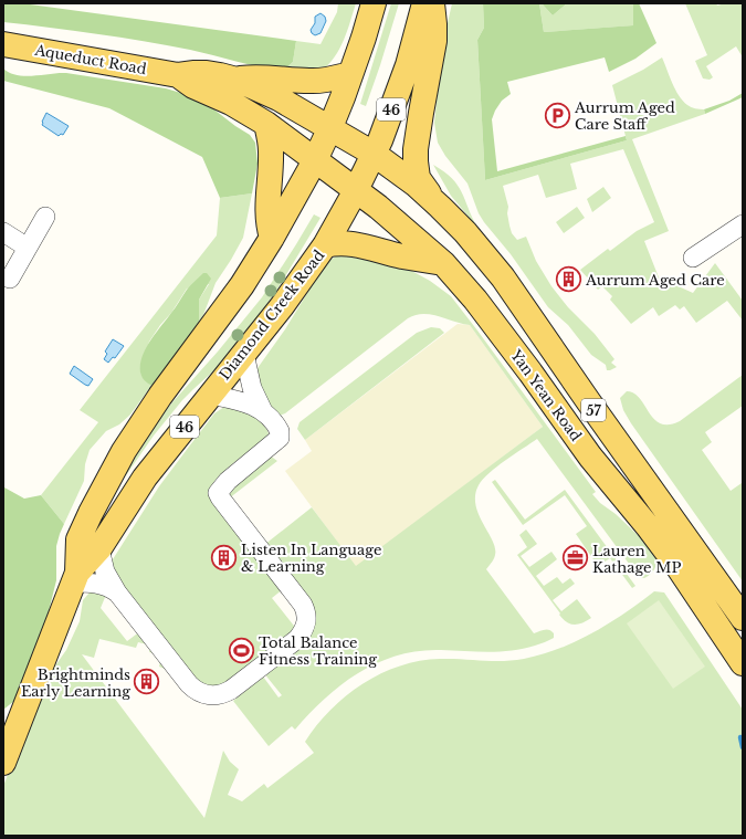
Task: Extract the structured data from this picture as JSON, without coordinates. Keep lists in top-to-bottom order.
{
  "streets": {
    "main road": [
      "Aqueduct Road",
      "46",
      "Diamond Creek Road",
      "Yan Yean Road",
      "57"
    ]
  },
  "crossings": [
    ["Aqueduct Road", "Diamond Creek Road"],
    ["Aqueduct Road", "Yan Yean Road"],
    ["Aqueduct Road", "57"],
    ["Diamond Creek Road", "Yan Yean Road"],
    ["Diamond Creek Road", "57"]
  ],
  "places": {
    "parking": ["Aurrum Aged Care Staff"],
    "building": ["Aurrum Aged Care", "Listen In Language & Learning", "Brightminds Early Learning"],
    "office": ["Lauren Kathage MP"],
    "sports": ["Total Balance Fitness Training"]
  }
}
